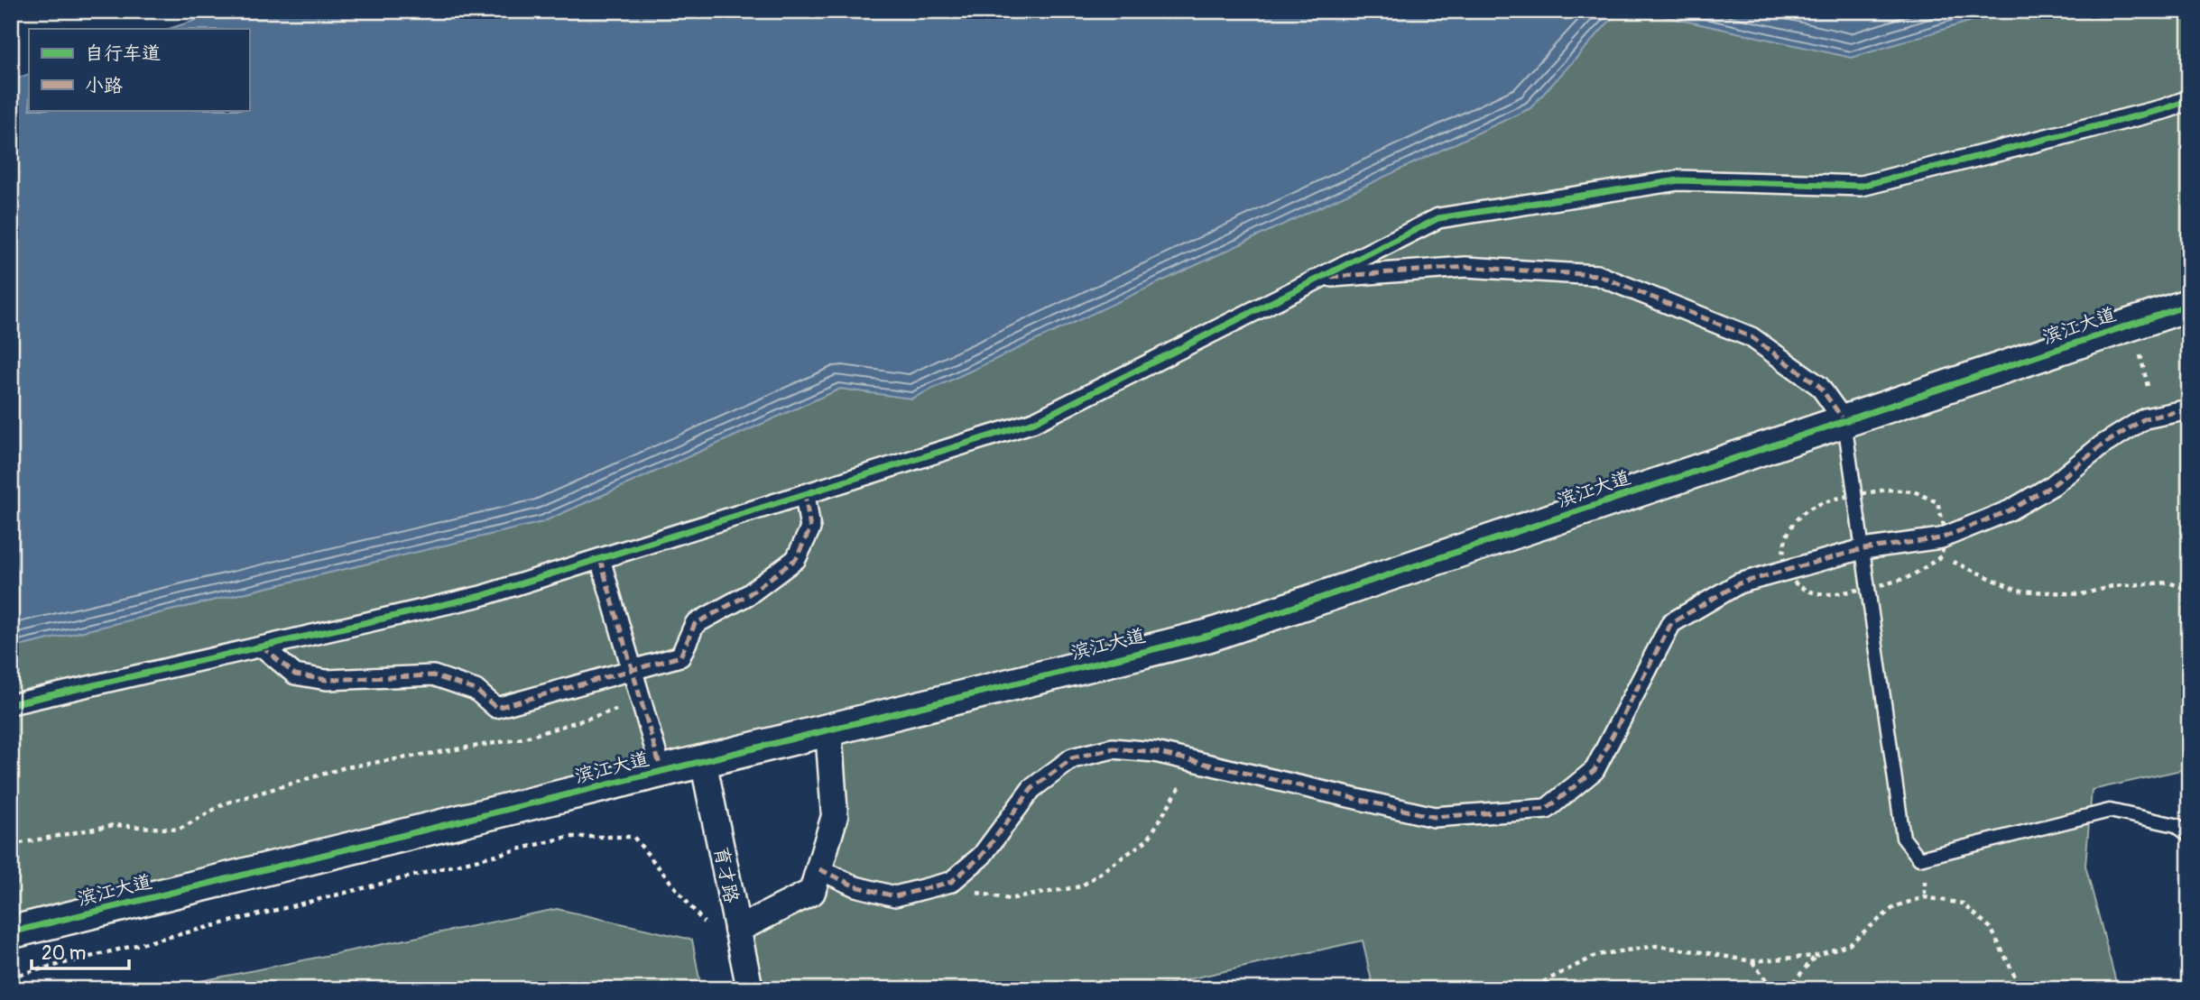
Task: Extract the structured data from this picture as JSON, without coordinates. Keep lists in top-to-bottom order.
{
  "streets": {
    "street": ["滨江大道", "育才路"]
  },
  "crossings": [
    ["滨江大道", "育才路"]
  ],
  "legend": ["自行车道", "小路"],
  "scale_bar": "20 m"
}
